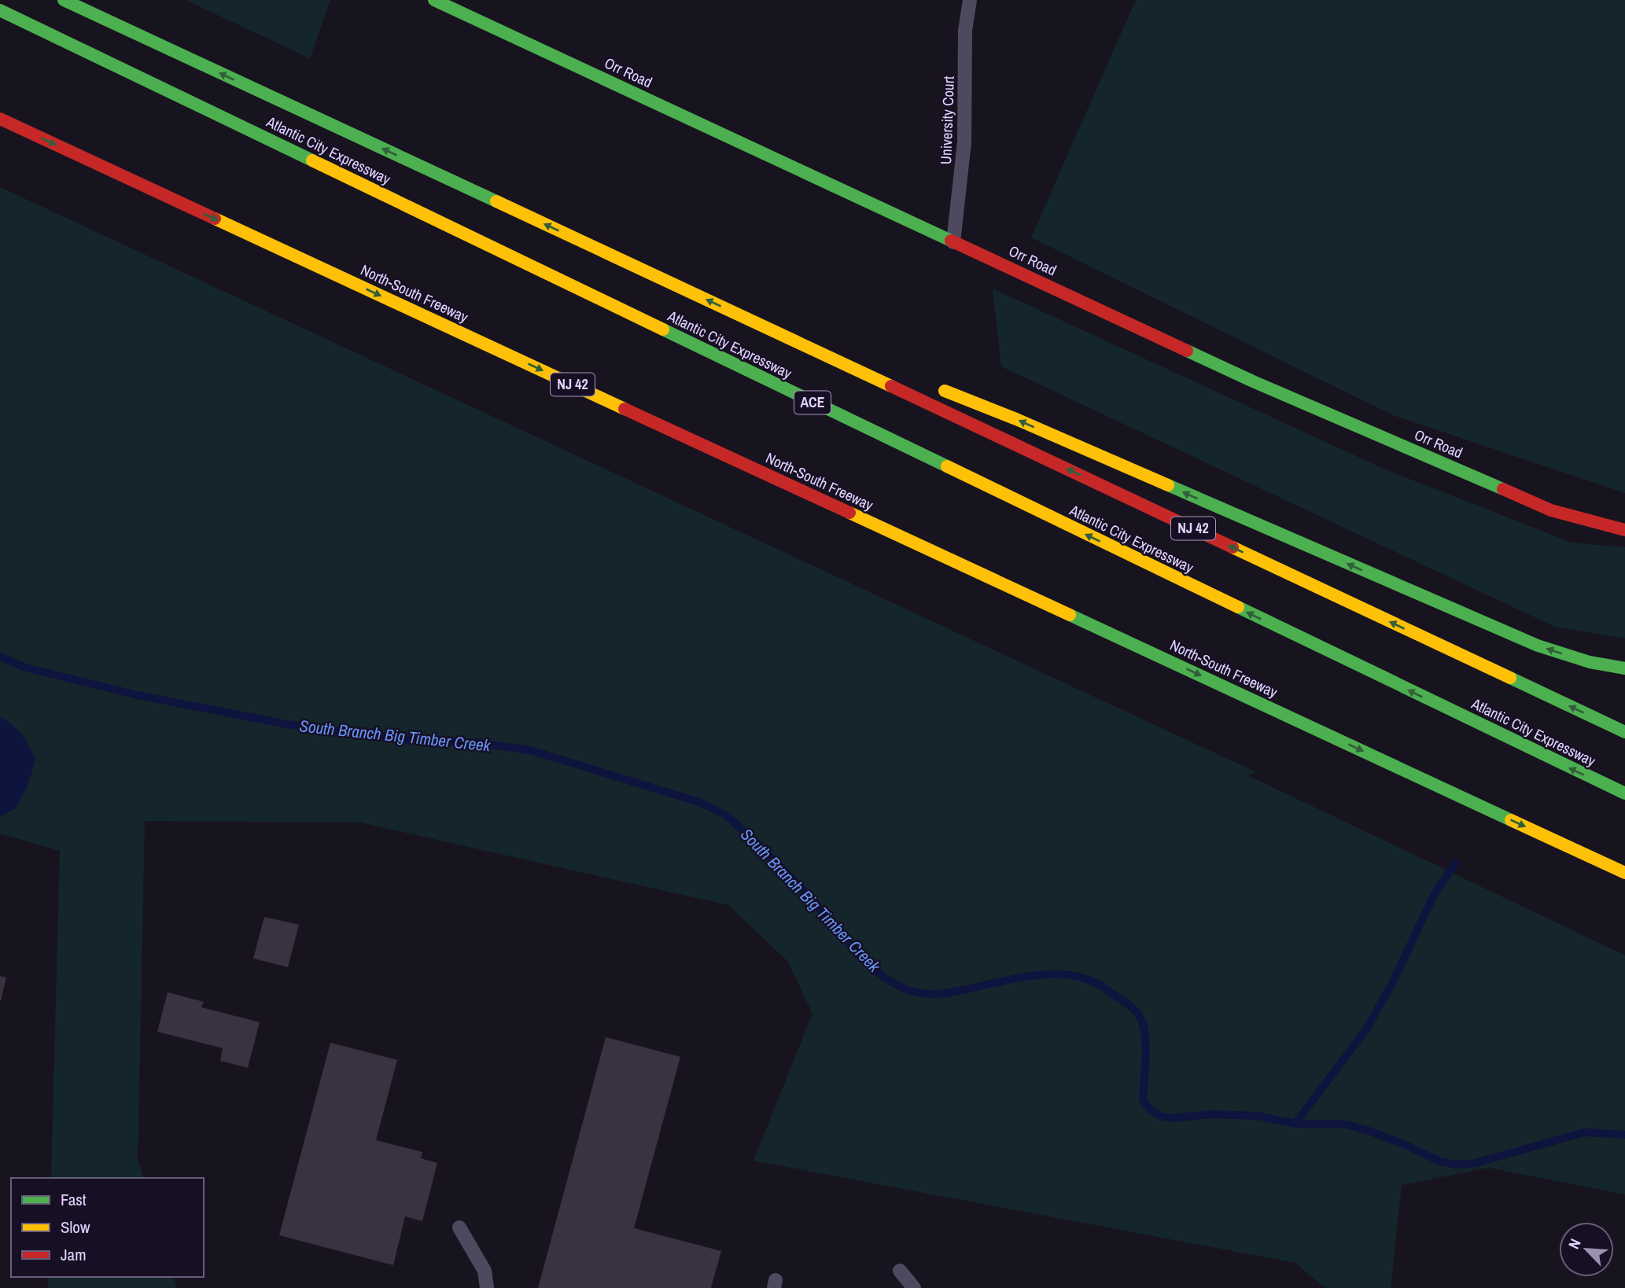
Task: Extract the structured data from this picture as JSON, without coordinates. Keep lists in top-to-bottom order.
{
  "streets": {
    "main road": [
      "Orr Road",
      "Atlantic City Expressway",
      "North-South Freeway",
      "NJ 42",
      "ACE"
    ],
    "lane": ["University Court"]
  },
  "crossings": [
    ["Orr Road", "University Court"]
  ],
  "one_way": ["North-South Freeway"],
  "water": ["South Branch Big Timber Creek"],
  "legend": ["Fast", "Slow", "Jam"],
  "north": "top left"
}
